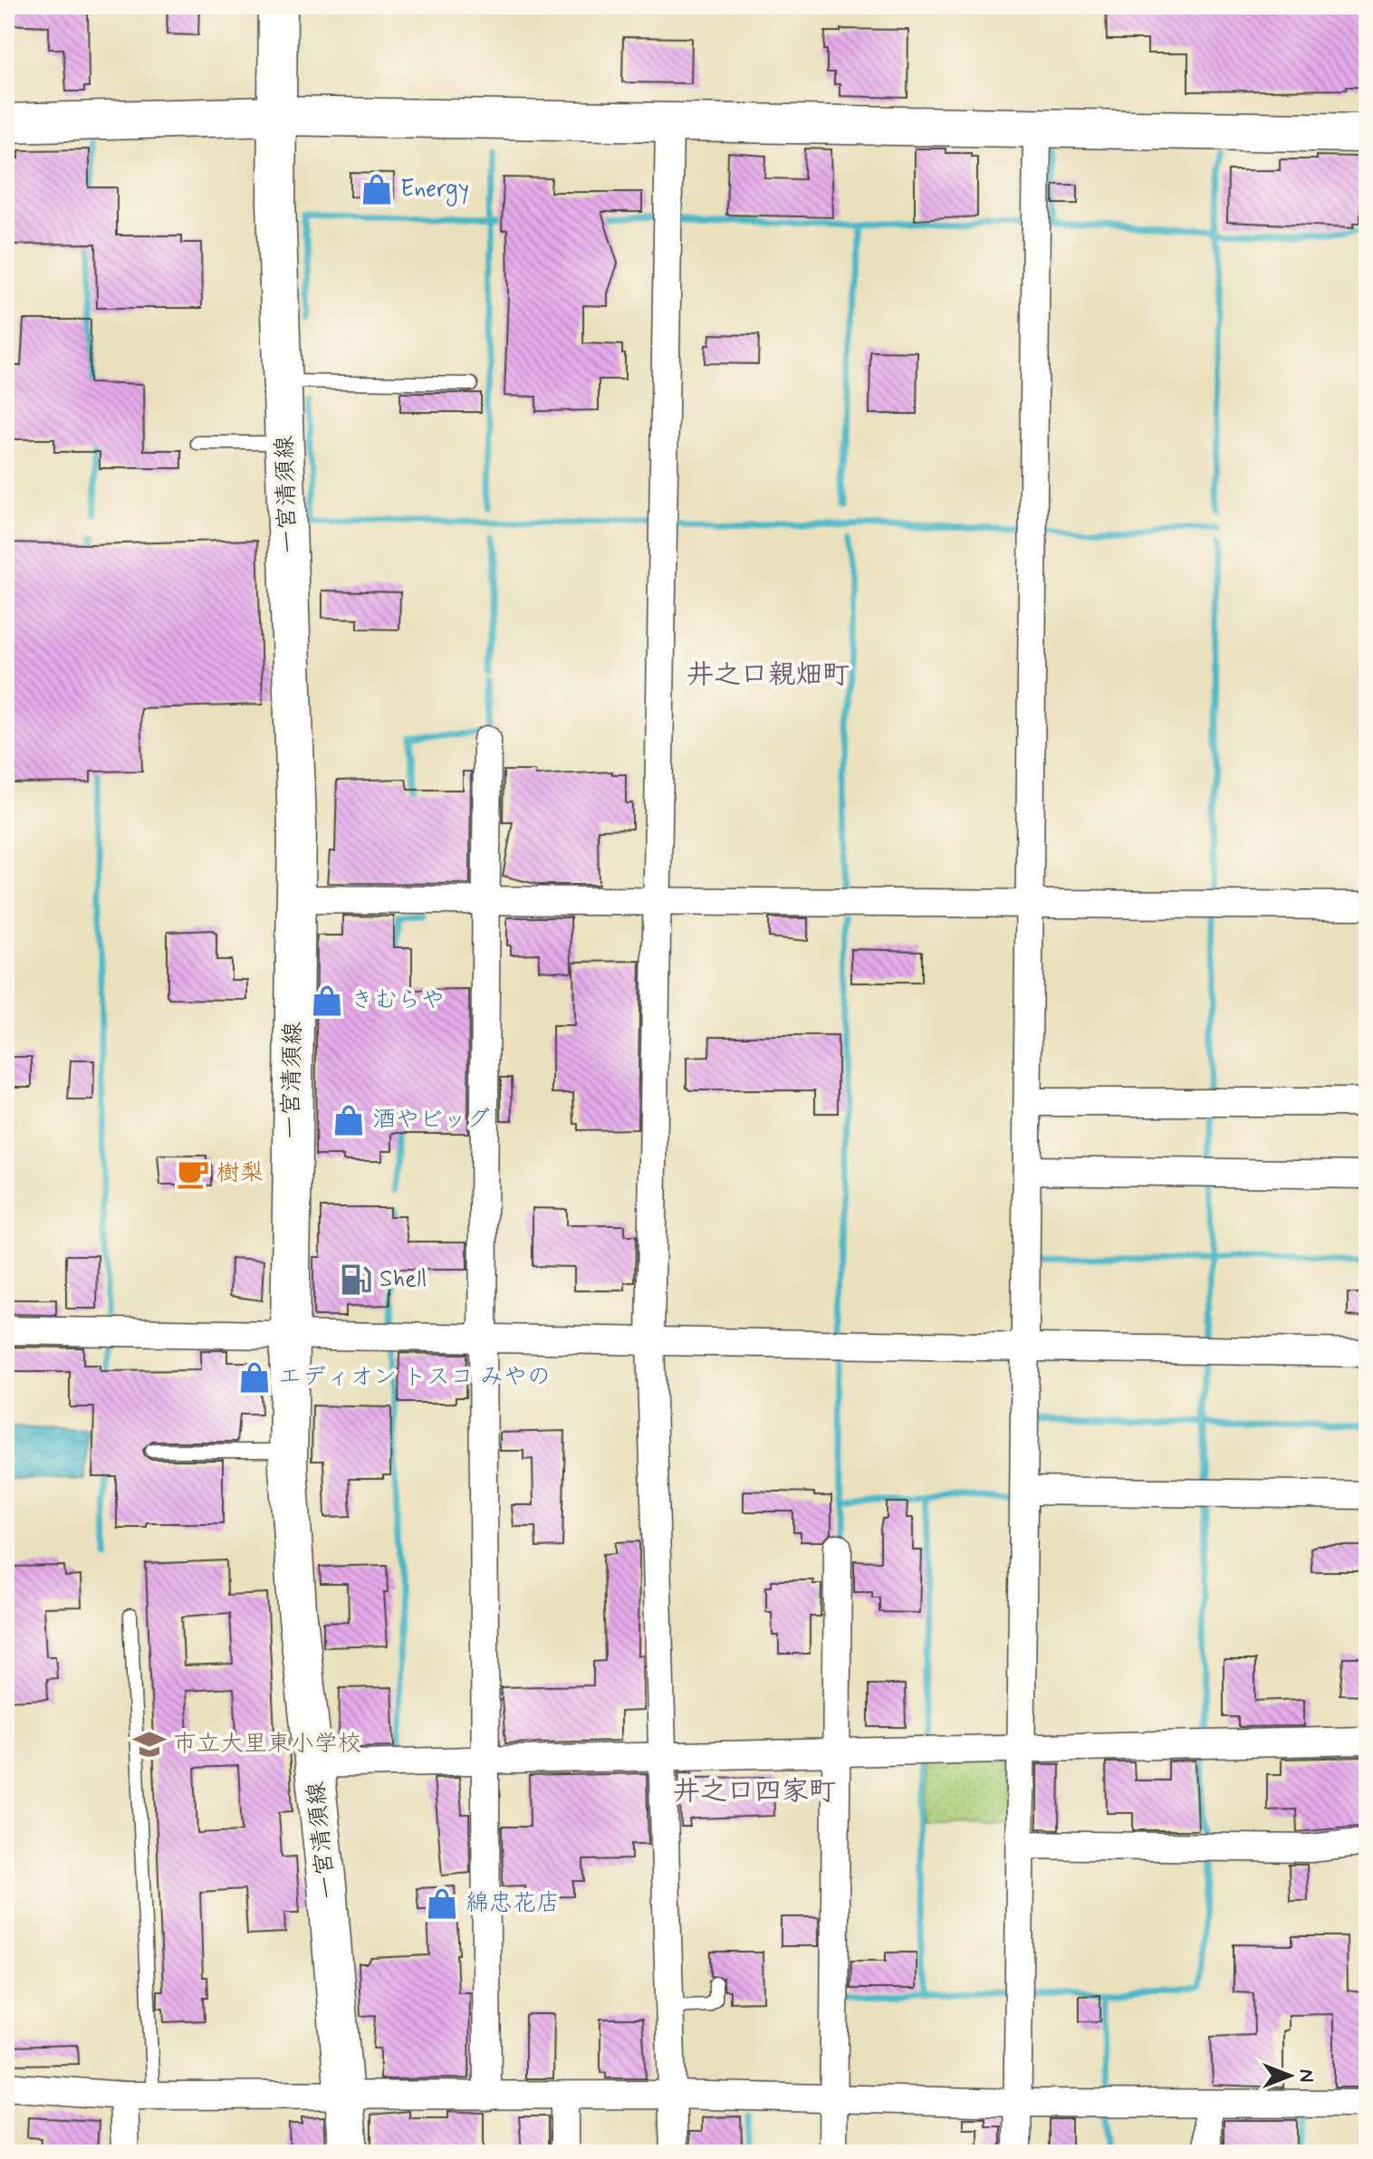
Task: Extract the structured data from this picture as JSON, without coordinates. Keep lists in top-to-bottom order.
{
  "streets": {
    "main road": ["一宮清須線"]
  },
  "districts": ["井之口親畑町", "井之口四家町"],
  "places": {
    "shop": [
      "Energy",
      "きむらや",
      "酒やビッグ",
      "エディオン トスコ みやの",
      "綿忠花店"
    ],
    "cafe": ["樹梨"],
    "fuel station": ["Shell"],
    "school or university": ["市立大里東小学校"]
  },
  "north": "right"
}
